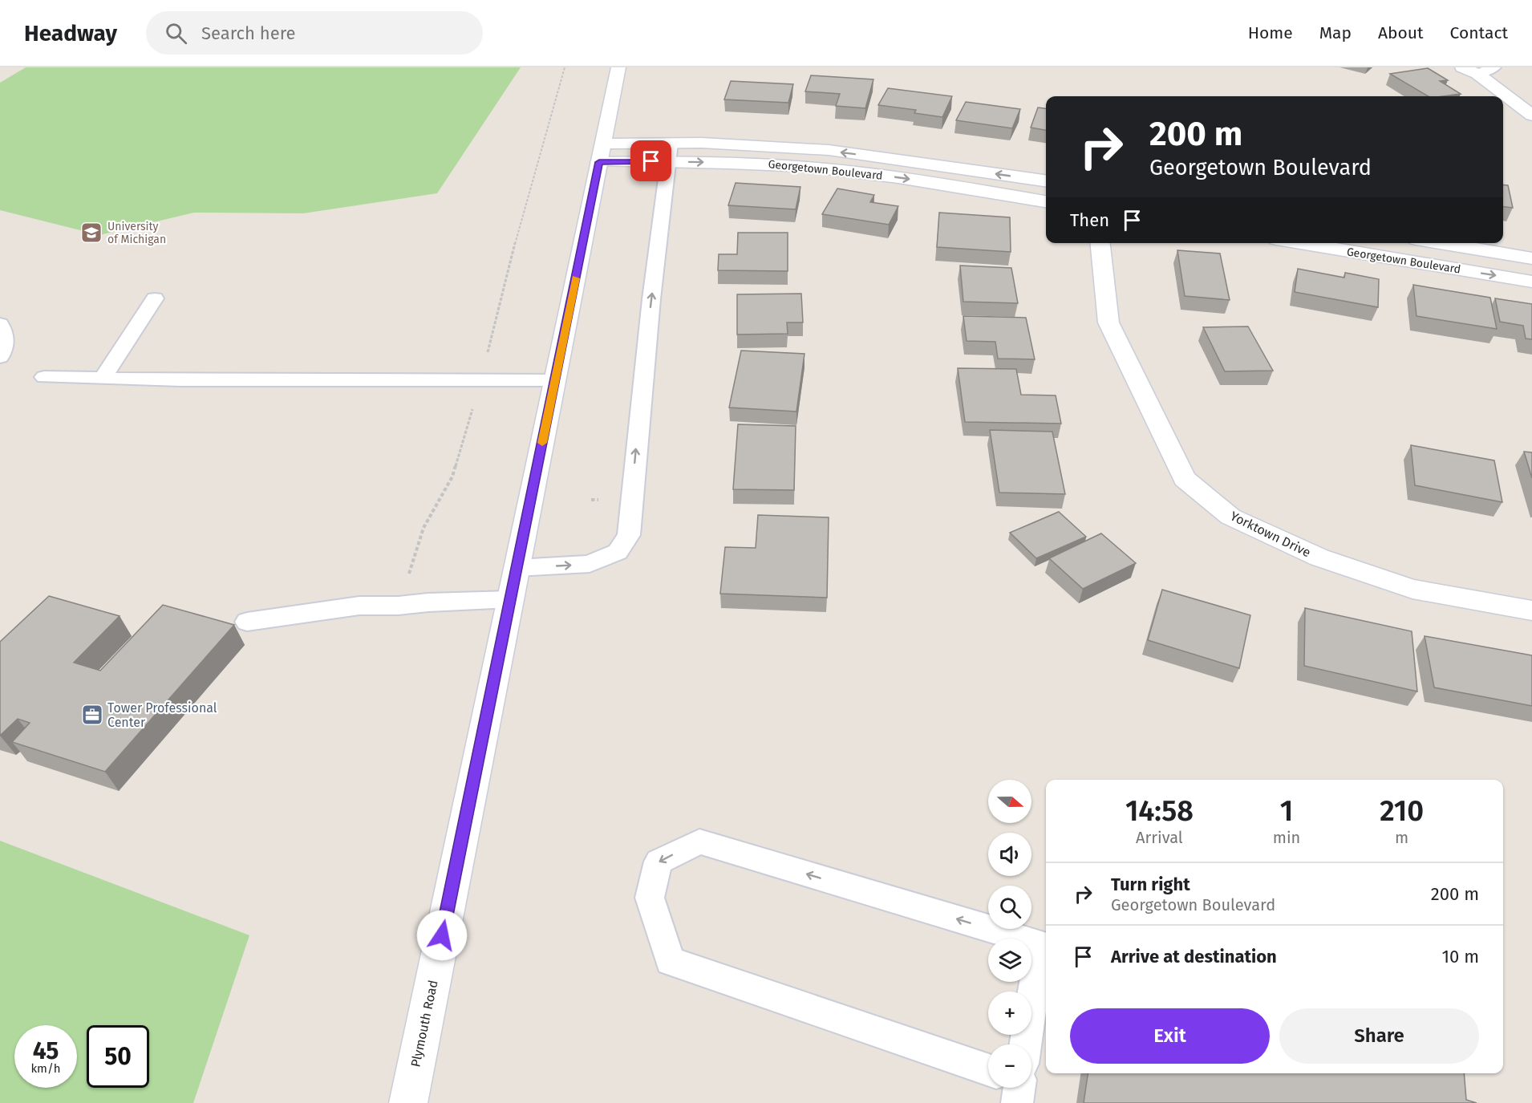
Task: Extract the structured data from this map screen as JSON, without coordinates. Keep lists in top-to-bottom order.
{
  "streets": {
    "street": ["Georgetown Boulevard", "Yorktown Drive", "Plymouth Road"]
  },
  "crossings": [
    ["Georgetown Boulevard", "Plymouth Road"]
  ],
  "places": {
    "school or university": ["University of Michigan"],
    "office": ["Tower Professional Center"]
  },
  "north": "right",
  "page": {
    "header": "Headway",
    "search": "Search here",
    "nav": [
      "Home",
      "Map",
      "About",
      "Contact"
    ],
    "turn": ["200 m", "Georgetown Boulevard"],
    "then": "Then",
    "map_buttons": ["+", "−"],
    "eta": [
      "14:58",
      "Arrival",
      "1",
      "min",
      "210",
      "m"
    ],
    "list": [
      {
        "name": "Turn right",
        "note": "Georgetown Boulevard",
        "value": "200 m"
      },
      {
        "name": "Arrive at destination",
        "value": "10 m"
      }
    ],
    "buttons": ["Exit", "Share"],
    "speed": "45 km/h",
    "limit": "50"
  }
}
